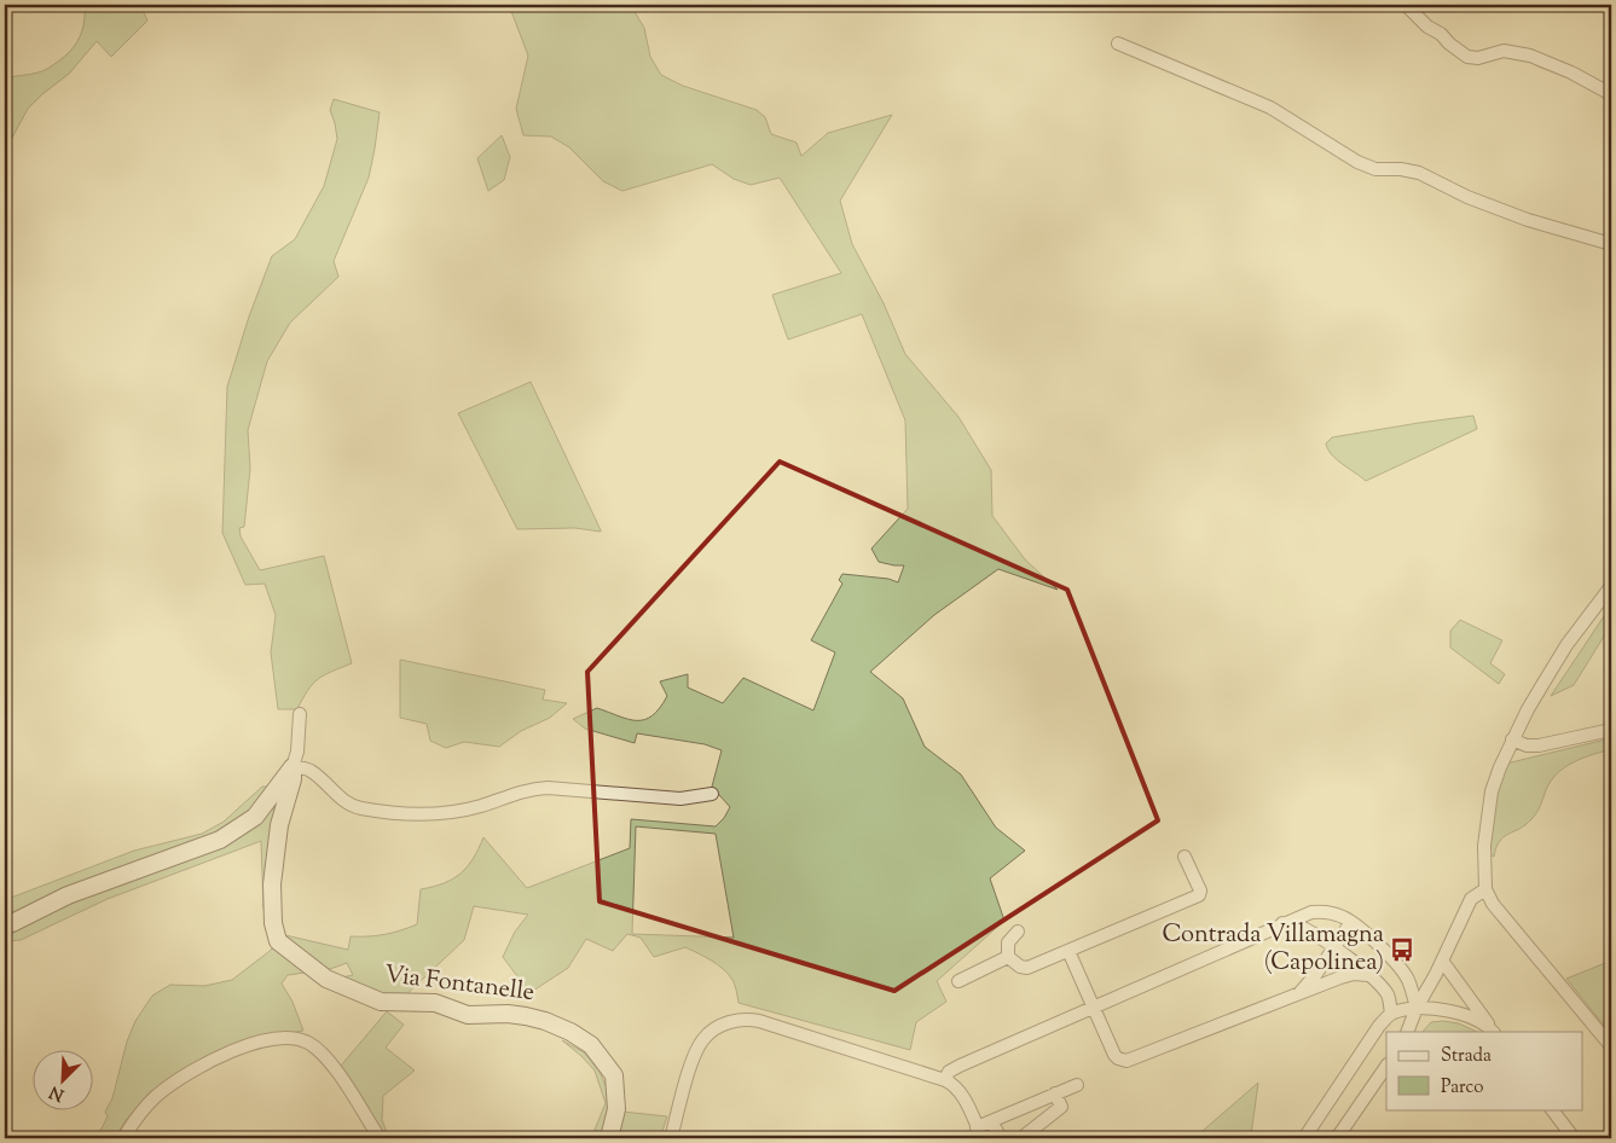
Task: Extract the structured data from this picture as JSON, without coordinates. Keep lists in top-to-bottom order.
{
  "streets": {
    "street": ["Via Fontanelle"]
  },
  "places": {
    "bus stop": ["Contrada Villamagna (Capolinea)"]
  },
  "legend": ["Strada", "Parco"],
  "north": "bottom left"
}
